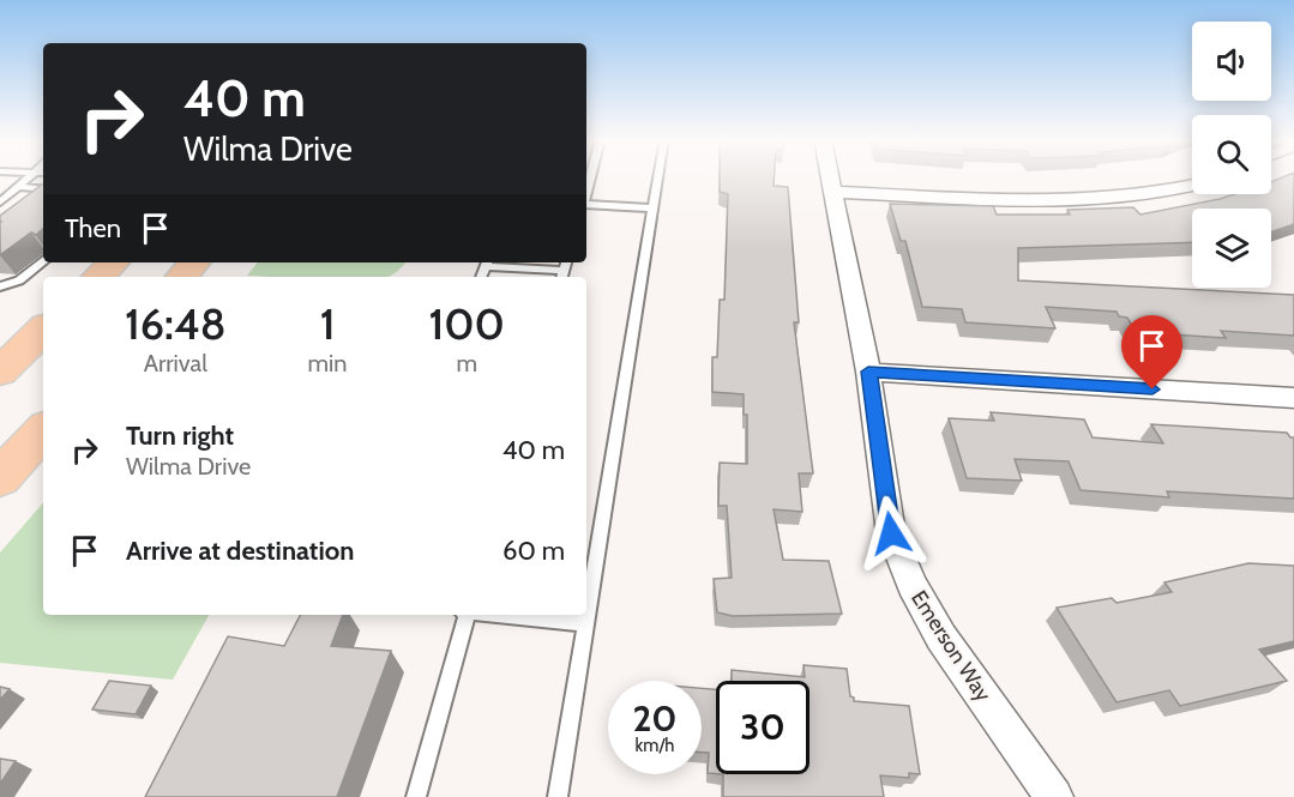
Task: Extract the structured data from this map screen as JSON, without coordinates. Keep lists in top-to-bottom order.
{
  "streets": {
    "street": ["Emerson Way"]
  },
  "page": {
    "turn": ["40 m", "Wilma Drive"],
    "then": "Then",
    "eta": [
      "16:48",
      "Arrival",
      "1",
      "min",
      "100",
      "m"
    ],
    "list": [
      {
        "name": "Turn right",
        "note": "Wilma Drive",
        "value": "40 m"
      },
      {
        "name": "Arrive at destination",
        "value": "60 m"
      }
    ],
    "speed": "20 km/h",
    "limit": "30"
  }
}
